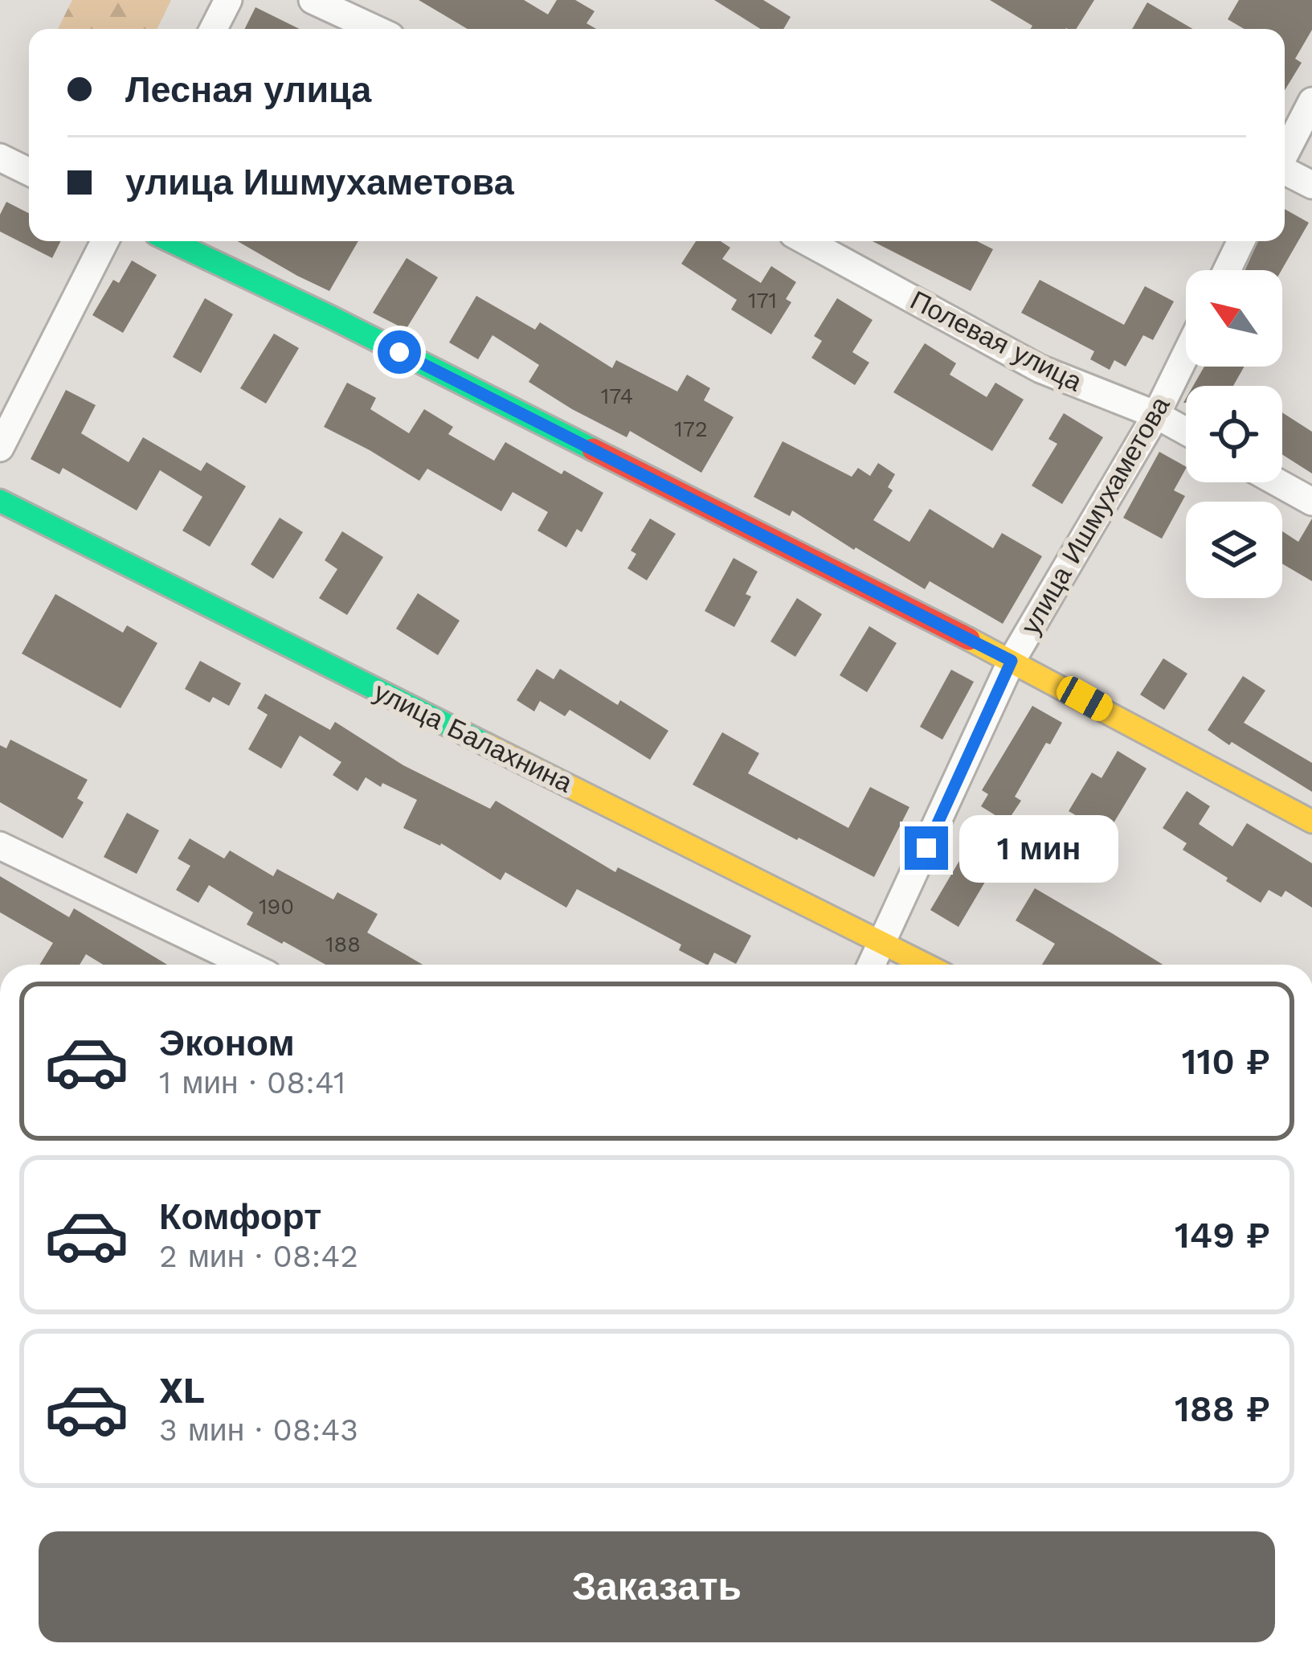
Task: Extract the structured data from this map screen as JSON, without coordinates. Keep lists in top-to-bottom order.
{
  "streets": {
    "street": ["Полевая улица", "улица Ишмухаметова", "улица Балахнина"]
  },
  "crossings": [
    ["Полевая улица", "улица Ишмухаметова"],
    ["улица Ишмухаметова", "улица Балахнина"]
  ],
  "house_numbers": [
    "171",
    "174",
    "172",
    "190",
    "188"
  ],
  "north": "top left",
  "page": {
    "banner": ["Лесная улица", "улица Ишмухаметова"],
    "bubble": "1 мин",
    "list": [
      {
        "name": "Эконом",
        "note": "1 мин · 08:41",
        "value": "110 ₽"
      },
      {
        "name": "Комфорт",
        "note": "2 мин · 08:42",
        "value": "149 ₽"
      },
      {
        "name": "XL",
        "note": "3 мин · 08:43",
        "value": "188 ₽"
      }
    ],
    "buttons": "Заказать"
  }
}
